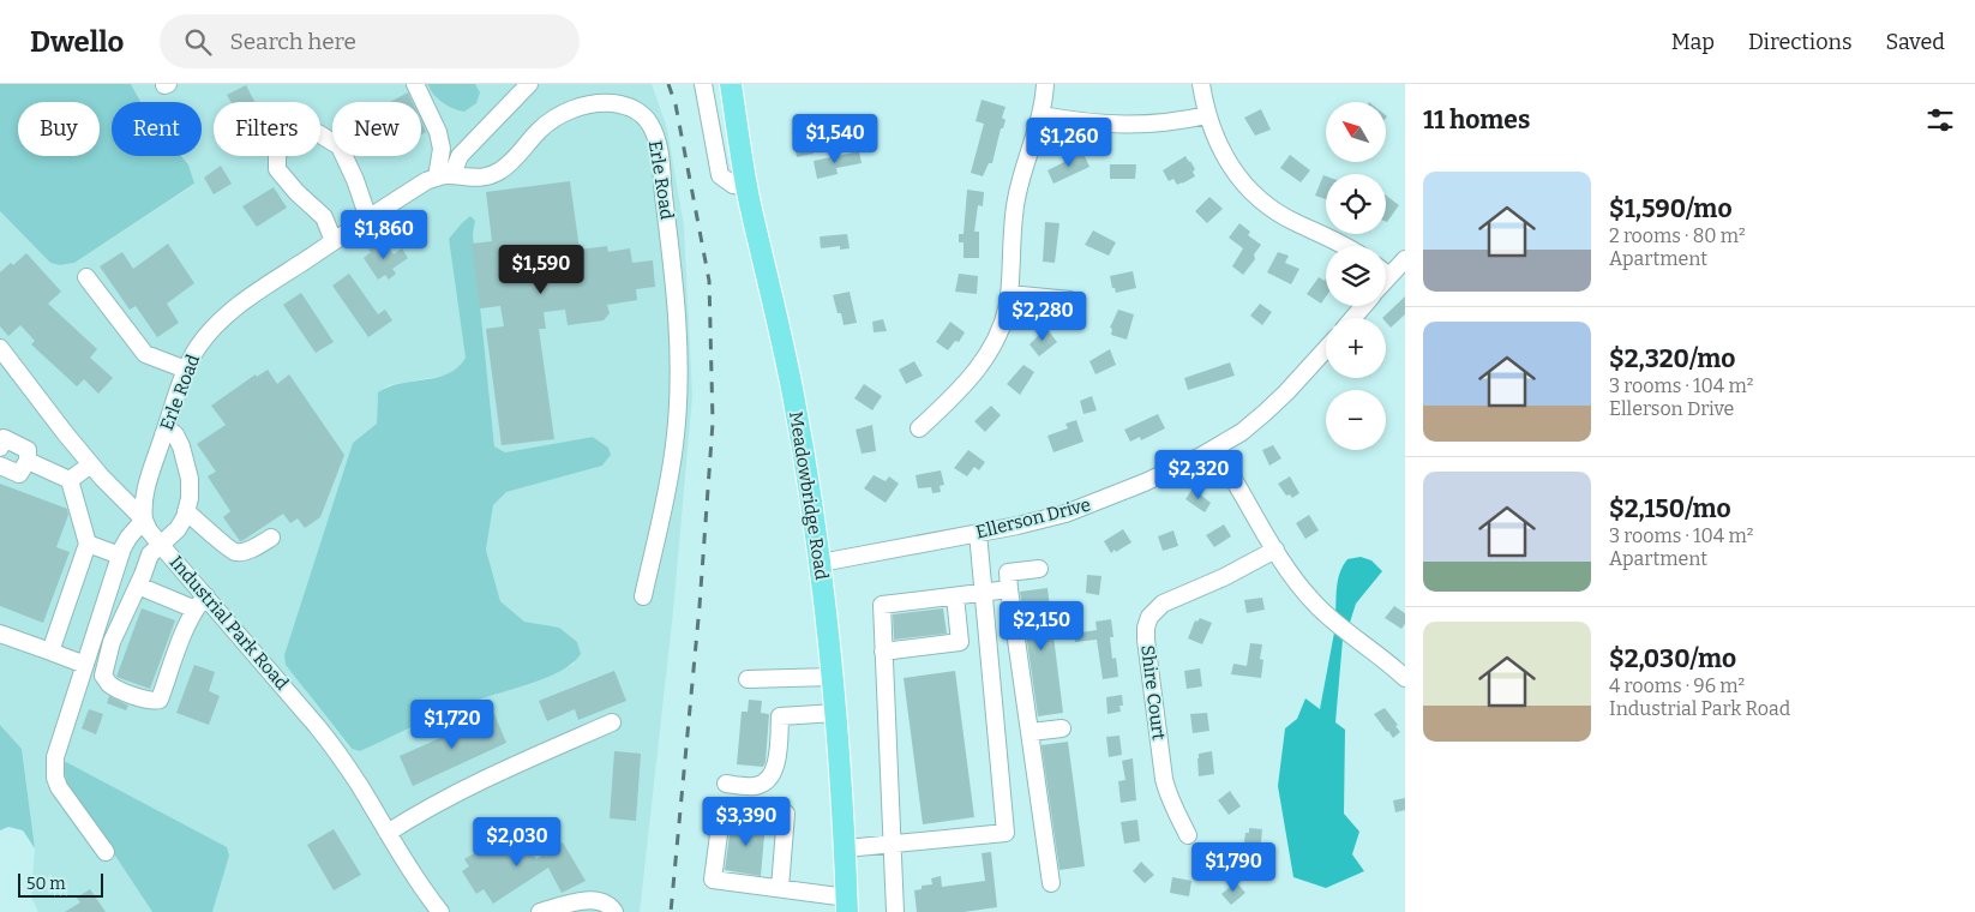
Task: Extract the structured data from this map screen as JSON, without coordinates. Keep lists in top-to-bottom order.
{
  "streets": {
    "main road": ["Meadowbridge Road"],
    "street": [
      "Erle Road",
      "Ellerson Drive",
      "Industrial Park Road",
      "Shire Court"
    ]
  },
  "crossings": [
    ["Erle Road", "Industrial Park Road"],
    ["Meadowbridge Road", "Ellerson Drive"]
  ],
  "scale_bar": "50 m",
  "north": "top left",
  "page": {
    "header": "Dwello",
    "search": "Search here",
    "nav": ["Map", "Directions", "Saved"],
    "heading": "11 homes",
    "map_buttons": ["+", "−"],
    "chip": [
      "Buy",
      "Rent",
      "Filters",
      "New"
    ],
    "price": [
      "$1,540",
      "$1,260",
      "$1,860",
      "$1,590",
      "$2,280",
      "$2,320",
      "$2,150",
      "$1,720",
      "$3,390",
      "$2,030",
      "$1,790"
    ],
    "list": [
      {
        "name": "$1,590/mo",
        "note": "2 rooms · 80 m² · Apartment"
      },
      {
        "name": "$2,320/mo",
        "note": "3 rooms · 104 m² · Ellerson Drive"
      },
      {
        "name": "$2,150/mo",
        "note": "3 rooms · 104 m² · Apartment"
      },
      {
        "name": "$2,030/mo",
        "note": "4 rooms · 96 m² · Industrial Park Road"
      }
    ],
    "scale": "50 m"
  }
}
